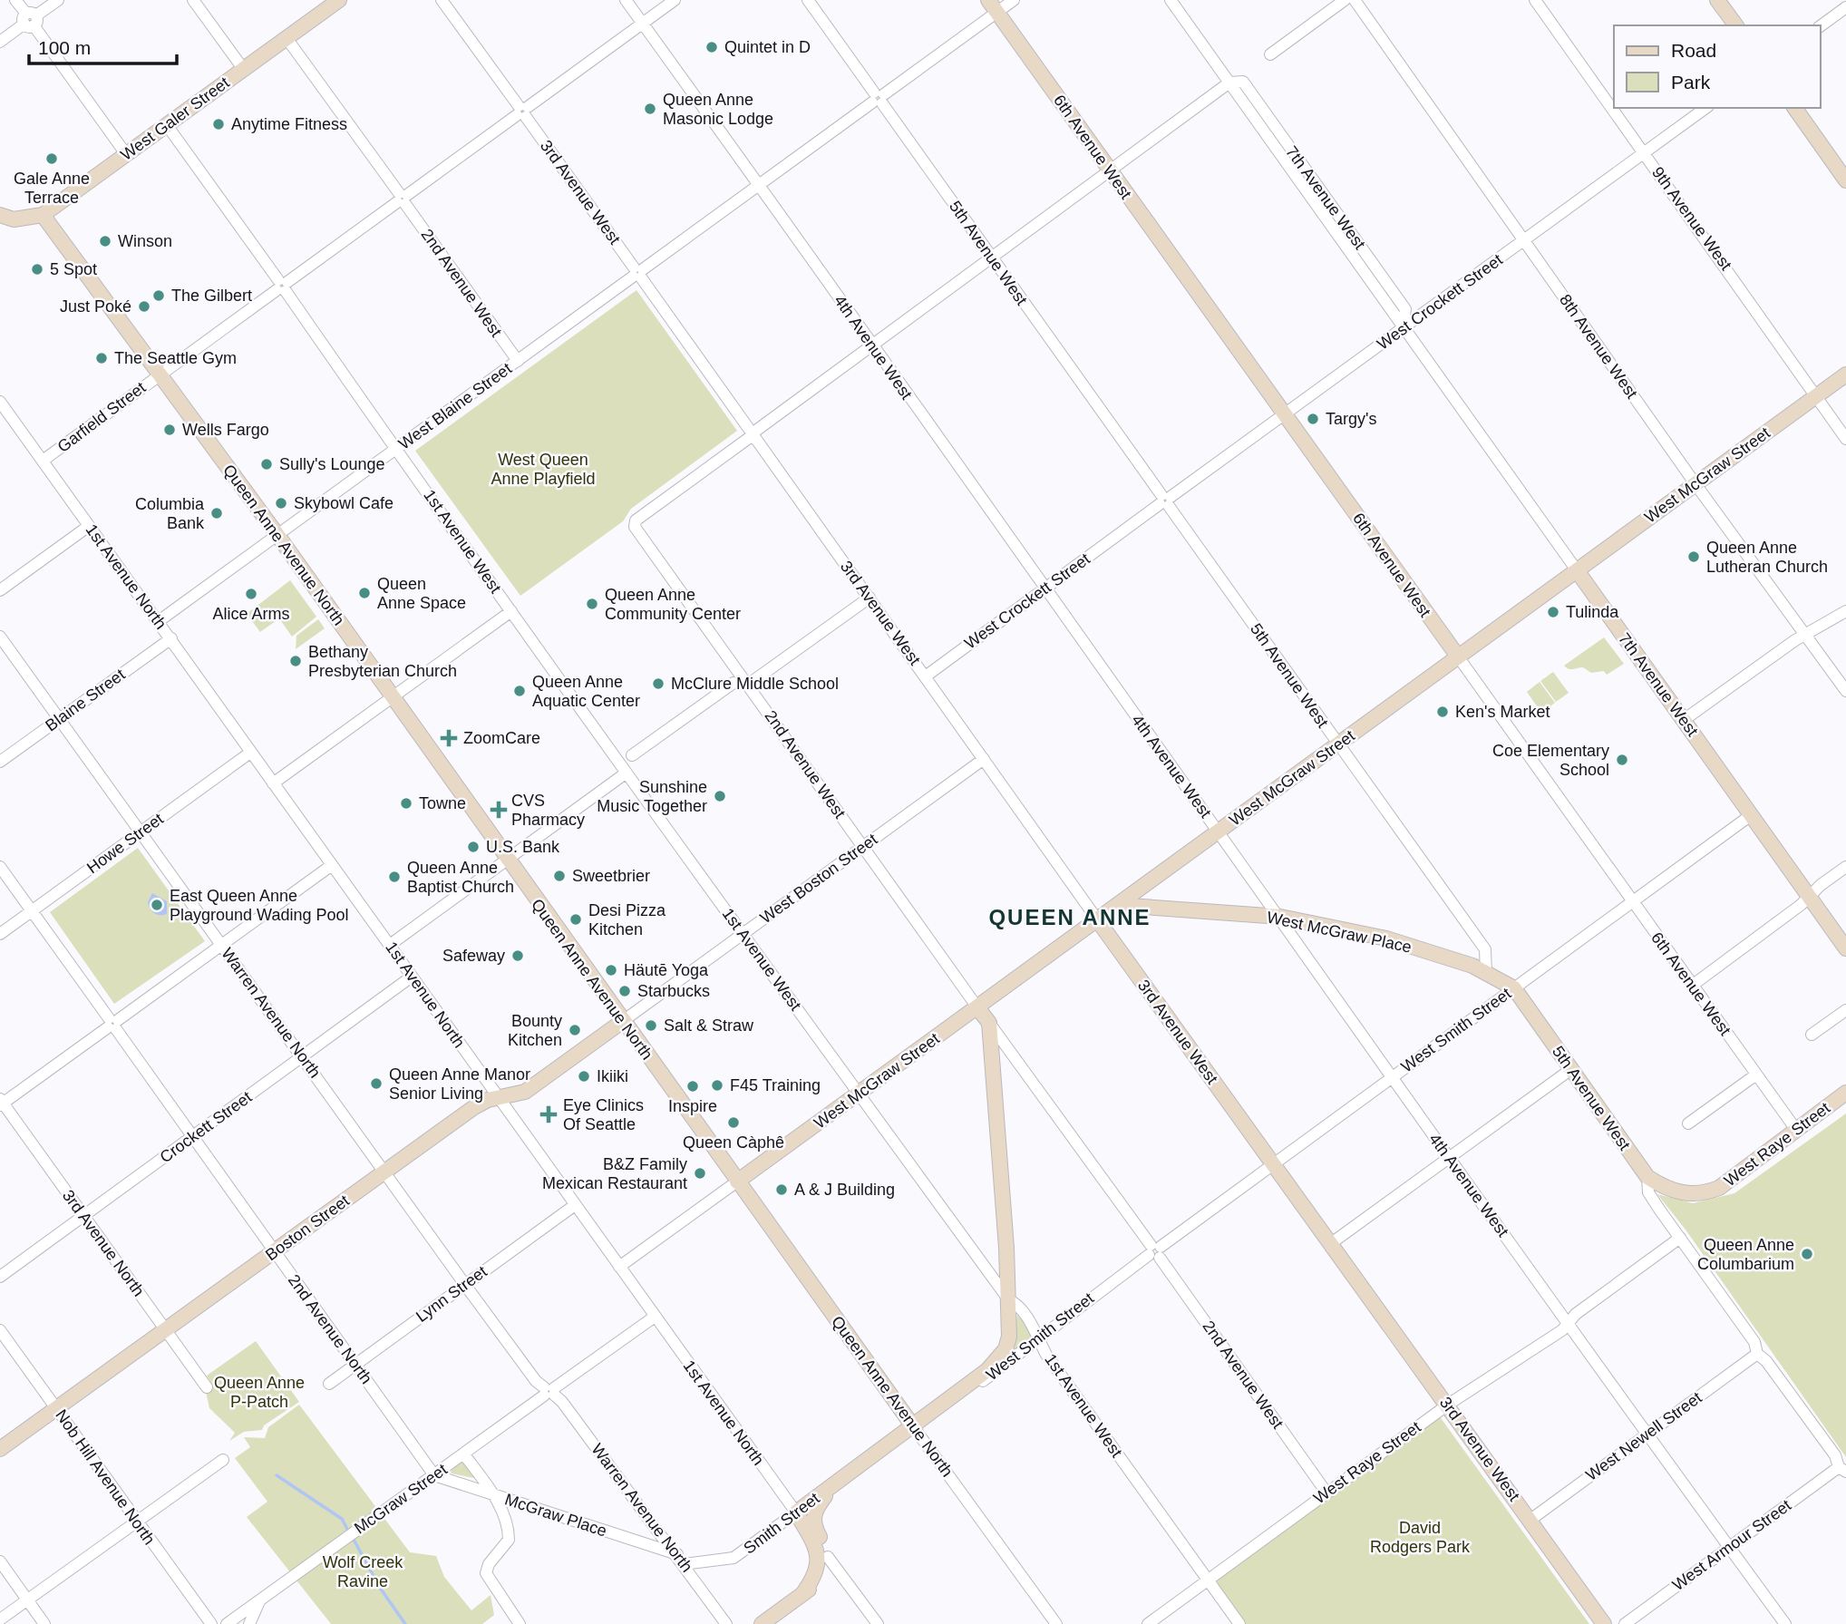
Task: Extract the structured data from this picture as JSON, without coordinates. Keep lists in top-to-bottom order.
{
  "streets": {
    "street": [
      "West Galer Street",
      "6th Avenue West",
      "3rd Avenue West",
      "7th Avenue West",
      "9th Avenue West",
      "5th Avenue West",
      "2nd Avenue West",
      "West Crockett Street",
      "8th Avenue West",
      "4th Avenue West",
      "West Blaine Street",
      "Garfield Street",
      "West McGraw Street",
      "1st Avenue West",
      "Queen Anne Avenue North",
      "1st Avenue North",
      "Blaine Street",
      "Howe Street",
      "West Boston Street",
      "West McGraw Place",
      "Warren Avenue North",
      "West Smith Street",
      "Crockett Street",
      "West Raye Street",
      "Boston Street",
      "3rd Avenue North",
      "Lynn Street",
      "2nd Avenue North",
      "West Newell Street",
      "Nob Hill Avenue North",
      "McGraw Street",
      "McGraw Place",
      "Smith Street",
      "West Armour Street"
    ]
  },
  "crossings": [
    ["West Galer Street", "2nd Avenue West"],
    ["West Galer Street", "1st Avenue West"],
    ["West Galer Street", "Queen Anne Avenue North"],
    ["6th Avenue West", "West Crockett Street"],
    ["6th Avenue West", "West Blaine Street"],
    ["6th Avenue West", "West McGraw Street"],
    ["6th Avenue West", "West Smith Street"],
    ["6th Avenue West", "West Raye Street"],
    ["3rd Avenue West", "2nd Avenue West"],
    ["3rd Avenue West", "West Crockett Street"],
    ["3rd Avenue West", "West Blaine Street"],
    ["3rd Avenue West", "Garfield Street"],
    ["3rd Avenue West", "West McGraw Street"],
    ["3rd Avenue West", "West Boston Street"],
    ["3rd Avenue West", "West Smith Street"],
    ["3rd Avenue West", "West Raye Street"],
    ["3rd Avenue West", "West Newell Street"],
    ["7th Avenue West", "West Crockett Street"],
    ["7th Avenue West", "West McGraw Street"],
    ["7th Avenue West", "West Smith Street"],
    ["9th Avenue West", "West Crockett Street"],
    ["9th Avenue West", "West McGraw Street"],
    ["5th Avenue West", "West Crockett Street"],
    ["5th Avenue West", "West Blaine Street"],
    ["5th Avenue West", "West McGraw Street"],
    ["5th Avenue West", "West McGraw Place"],
    ["5th Avenue West", "West Smith Street"],
    ["5th Avenue West", "West Raye Street"],
    ["5th Avenue West", "West Newell Street"],
    ["5th Avenue West", "West Armour Street"],
    ["2nd Avenue West", "West Blaine Street"],
    ["2nd Avenue West", "Garfield Street"],
    ["2nd Avenue West", "West McGraw Street"],
    ["2nd Avenue West", "West Boston Street"],
    ["2nd Avenue West", "West Smith Street"],
    ["2nd Avenue West", "West Raye Street"],
    ["West Crockett Street", "8th Avenue West"],
    ["West Crockett Street", "4th Avenue West"],
    ["8th Avenue West", "West McGraw Street"],
    ["4th Avenue West", "West Blaine Street"],
    ["4th Avenue West", "Garfield Street"],
    ["4th Avenue West", "West McGraw Street"],
    ["4th Avenue West", "West McGraw Place"],
    ["4th Avenue West", "West Smith Street"],
    ["4th Avenue West", "West Raye Street"],
    ["4th Avenue West", "West Newell Street"],
    ["4th Avenue West", "West Armour Street"],
    ["West Blaine Street", "1st Avenue West"],
    ["West Blaine Street", "Queen Anne Avenue North"],
    ["Garfield Street", "1st Avenue West"],
    ["Garfield Street", "Queen Anne Avenue North"],
    ["Garfield Street", "1st Avenue North"],
    ["West McGraw Street", "1st Avenue West"],
    ["West McGraw Street", "Queen Anne Avenue North"],
    ["West McGraw Street", "West McGraw Place"],
    ["1st Avenue West", "West Boston Street"],
    ["1st Avenue West", "West Smith Street"],
    ["1st Avenue West", "West Raye Street"],
    ["Queen Anne Avenue North", "West Boston Street"],
    ["Queen Anne Avenue North", "West Smith Street"],
    ["Queen Anne Avenue North", "Boston Street"],
    ["Queen Anne Avenue North", "Smith Street"],
    ["1st Avenue North", "Blaine Street"],
    ["1st Avenue North", "Howe Street"],
    ["1st Avenue North", "Crockett Street"],
    ["1st Avenue North", "Boston Street"],
    ["1st Avenue North", "Lynn Street"],
    ["1st Avenue North", "McGraw Street"],
    ["1st Avenue North", "Smith Street"],
    ["Blaine Street", "Warren Avenue North"],
    ["Howe Street", "Warren Avenue North"],
    ["Howe Street", "2nd Avenue North"],
    ["West Boston Street", "Boston Street"],
    ["West McGraw Place", "West Smith Street"],
    ["Warren Avenue North", "Crockett Street"],
    ["Warren Avenue North", "Boston Street"],
    ["Warren Avenue North", "Lynn Street"],
    ["Warren Avenue North", "McGraw Street"],
    ["Warren Avenue North", "McGraw Place"],
    ["Warren Avenue North", "Smith Street"],
    ["West Smith Street", "Smith Street"],
    ["Crockett Street", "3rd Avenue North"],
    ["Crockett Street", "2nd Avenue North"],
    ["Boston Street", "3rd Avenue North"],
    ["Boston Street", "2nd Avenue North"],
    ["Boston Street", "Nob Hill Avenue North"],
    ["Lynn Street", "2nd Avenue North"],
    ["2nd Avenue North", "McGraw Street"],
    ["2nd Avenue North", "McGraw Place"],
    ["McGraw Street", "McGraw Place"],
    ["McGraw Place", "Smith Street"]
  ],
  "districts": ["QUEEN ANNE"],
  "parks": [
    "West Queen Anne Playfield",
    "Queen Anne P-Patch",
    "David Rodgers Park",
    "Wolf Creek Ravine"
  ],
  "places": {
    "other": [
      "Quintet in D",
      "Queen Anne Masonic Lodge",
      "Anytime Fitness",
      "Gale Anne Terrace",
      "Winson",
      "5 Spot",
      "The Gilbert",
      "Just Poké",
      "The Seattle Gym",
      "Targy's",
      "Wells Fargo",
      "Sully's Lounge",
      "Skybowl Cafe",
      "Columbia Bank",
      "Queen Anne Lutheran Church",
      "Queen Anne Space",
      "Alice Arms",
      "Queen Anne Community Center",
      "Tulinda",
      "Bethany Presbyterian Church",
      "McClure Middle School",
      "Queen Anne Aquatic Center",
      "Ken's Market",
      "Coe Elementary School",
      "Sunshine Music Together",
      "Towne",
      "U.S. Bank",
      "Sweetbrier",
      "Queen Anne Baptist Church",
      "East Queen Anne Playground Wading Pool",
      "Desi Pizza Kitchen",
      "Safeway",
      "Häutē Yoga",
      "Starbucks",
      "Salt & Straw",
      "Bounty Kitchen",
      "Ikiiki",
      "Queen Anne Manor Senior Living",
      "F45 Training",
      "Inspire",
      "Queen Càphê",
      "B&Z Family Mexican Restaurant",
      "A & J Building",
      "Queen Anne Columbarium"
    ],
    "health": ["ZoomCare", "CVS Pharmacy", "Eye Clinics Of Seattle"]
  },
  "legend": ["Road", "Park"],
  "scale_bar": "100 m"
}
